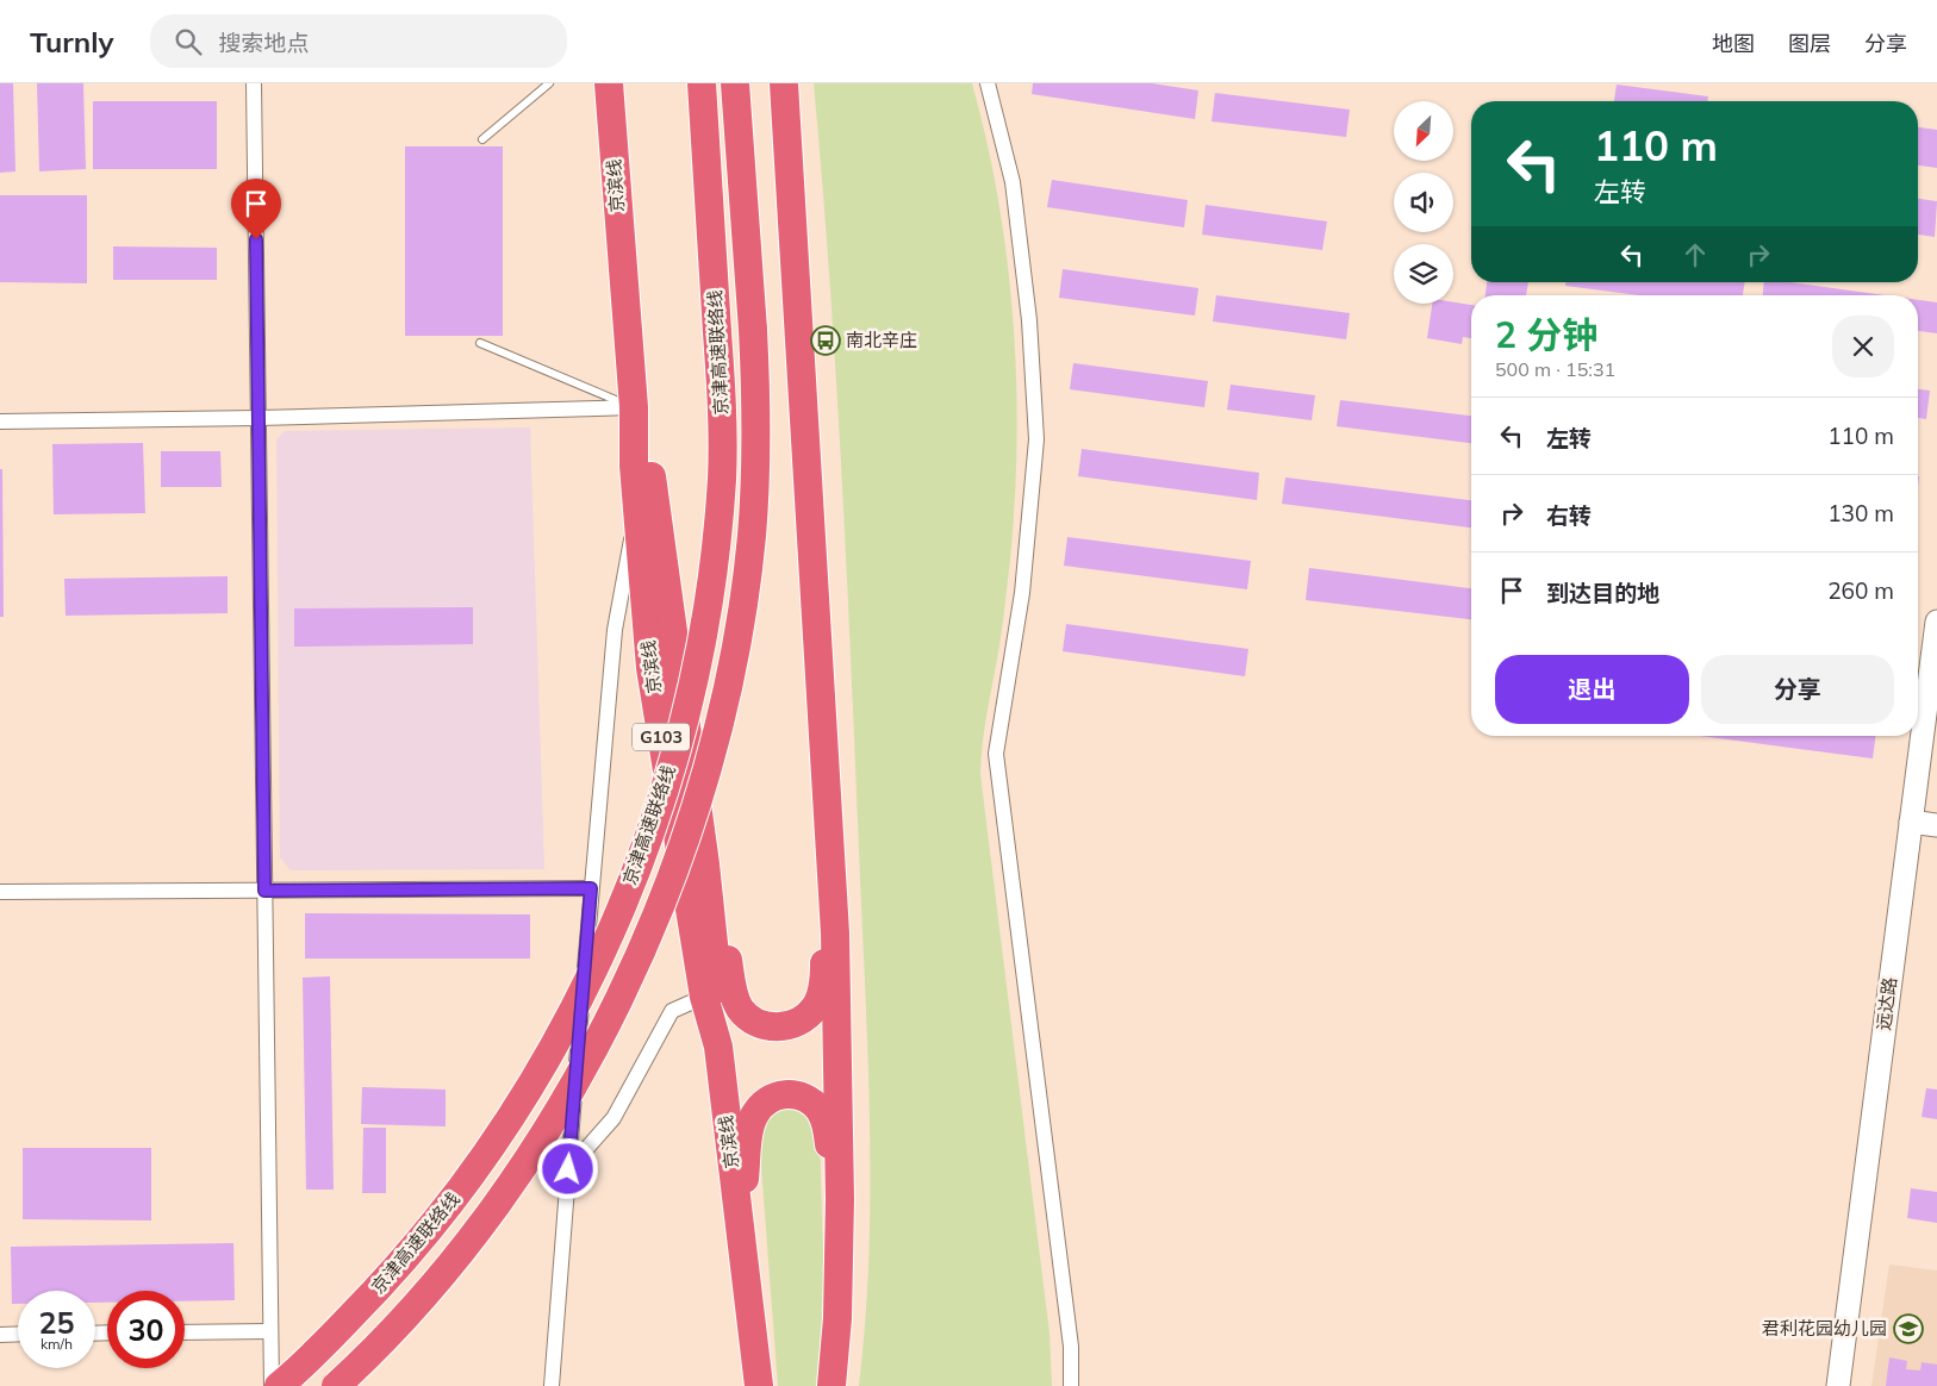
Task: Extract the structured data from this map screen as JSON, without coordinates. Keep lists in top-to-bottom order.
{
  "streets": {
    "highway": ["京滨线", "京津高速联络线", "G103"],
    "street": ["远达路"]
  },
  "places": {
    "bus stop": ["南北辛庄"],
    "school or university": ["君利花园幼儿园"]
  },
  "north": "bottom left",
  "page": {
    "header": "Turnly",
    "search": "搜索地点",
    "nav": ["地图", "图层", "分享"],
    "turn": ["110 m", "左转"],
    "heading": ["2 分钟", "500 m · 15:31"],
    "list": [
      {
        "name": "左转",
        "value": "110 m"
      },
      {
        "name": "右转",
        "value": "130 m"
      },
      {
        "name": "到达目的地",
        "value": "260 m"
      }
    ],
    "buttons": ["退出", "分享"],
    "speed": "25 km/h",
    "limit": "30"
  }
}
